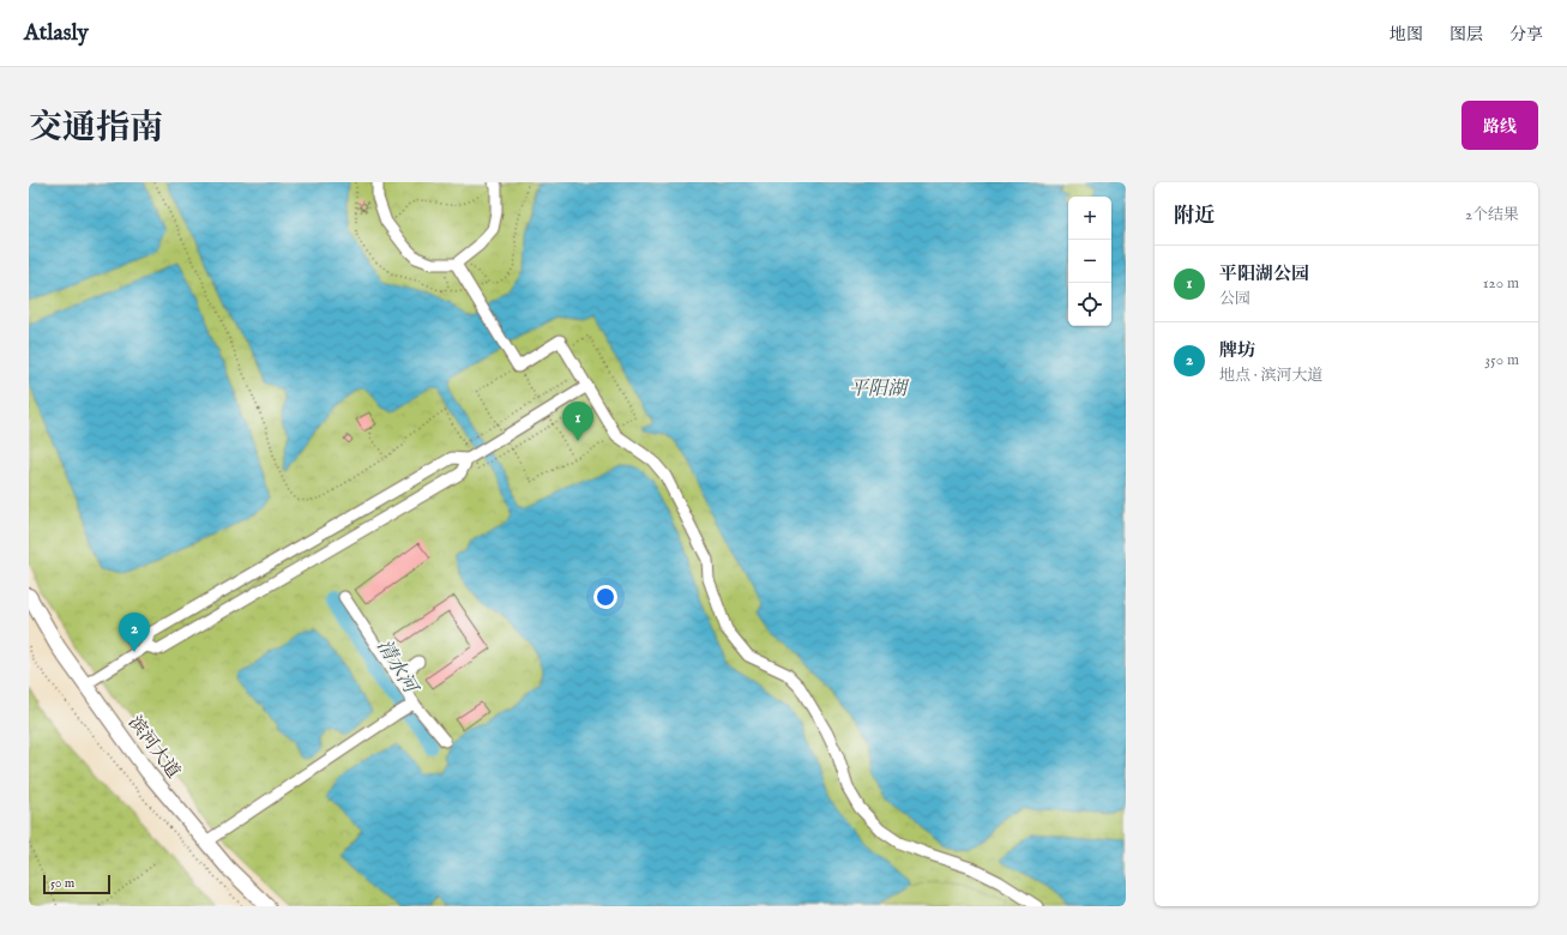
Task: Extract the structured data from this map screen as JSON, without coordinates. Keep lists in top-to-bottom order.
{
  "streets": {
    "main road": ["滨河大道"]
  },
  "water": ["平阳湖", "清水河"],
  "scale_bar": "50 m",
  "page": {
    "header": "Atlasly",
    "nav": ["地图", "图层", "分享"],
    "title": "交通指南",
    "buttons": "路线",
    "heading": ["附近", "2个结果"],
    "map_buttons": ["+", "−"],
    "list": [
      {
        "mark": "1",
        "name": "平阳湖公园",
        "note": "公园",
        "value": "120 m"
      },
      {
        "mark": "2",
        "name": "牌坊",
        "note": "地点 · 滨河大道",
        "value": "350 m"
      }
    ],
    "pins": ["1", "2"],
    "scale": "50 m"
  }
}
